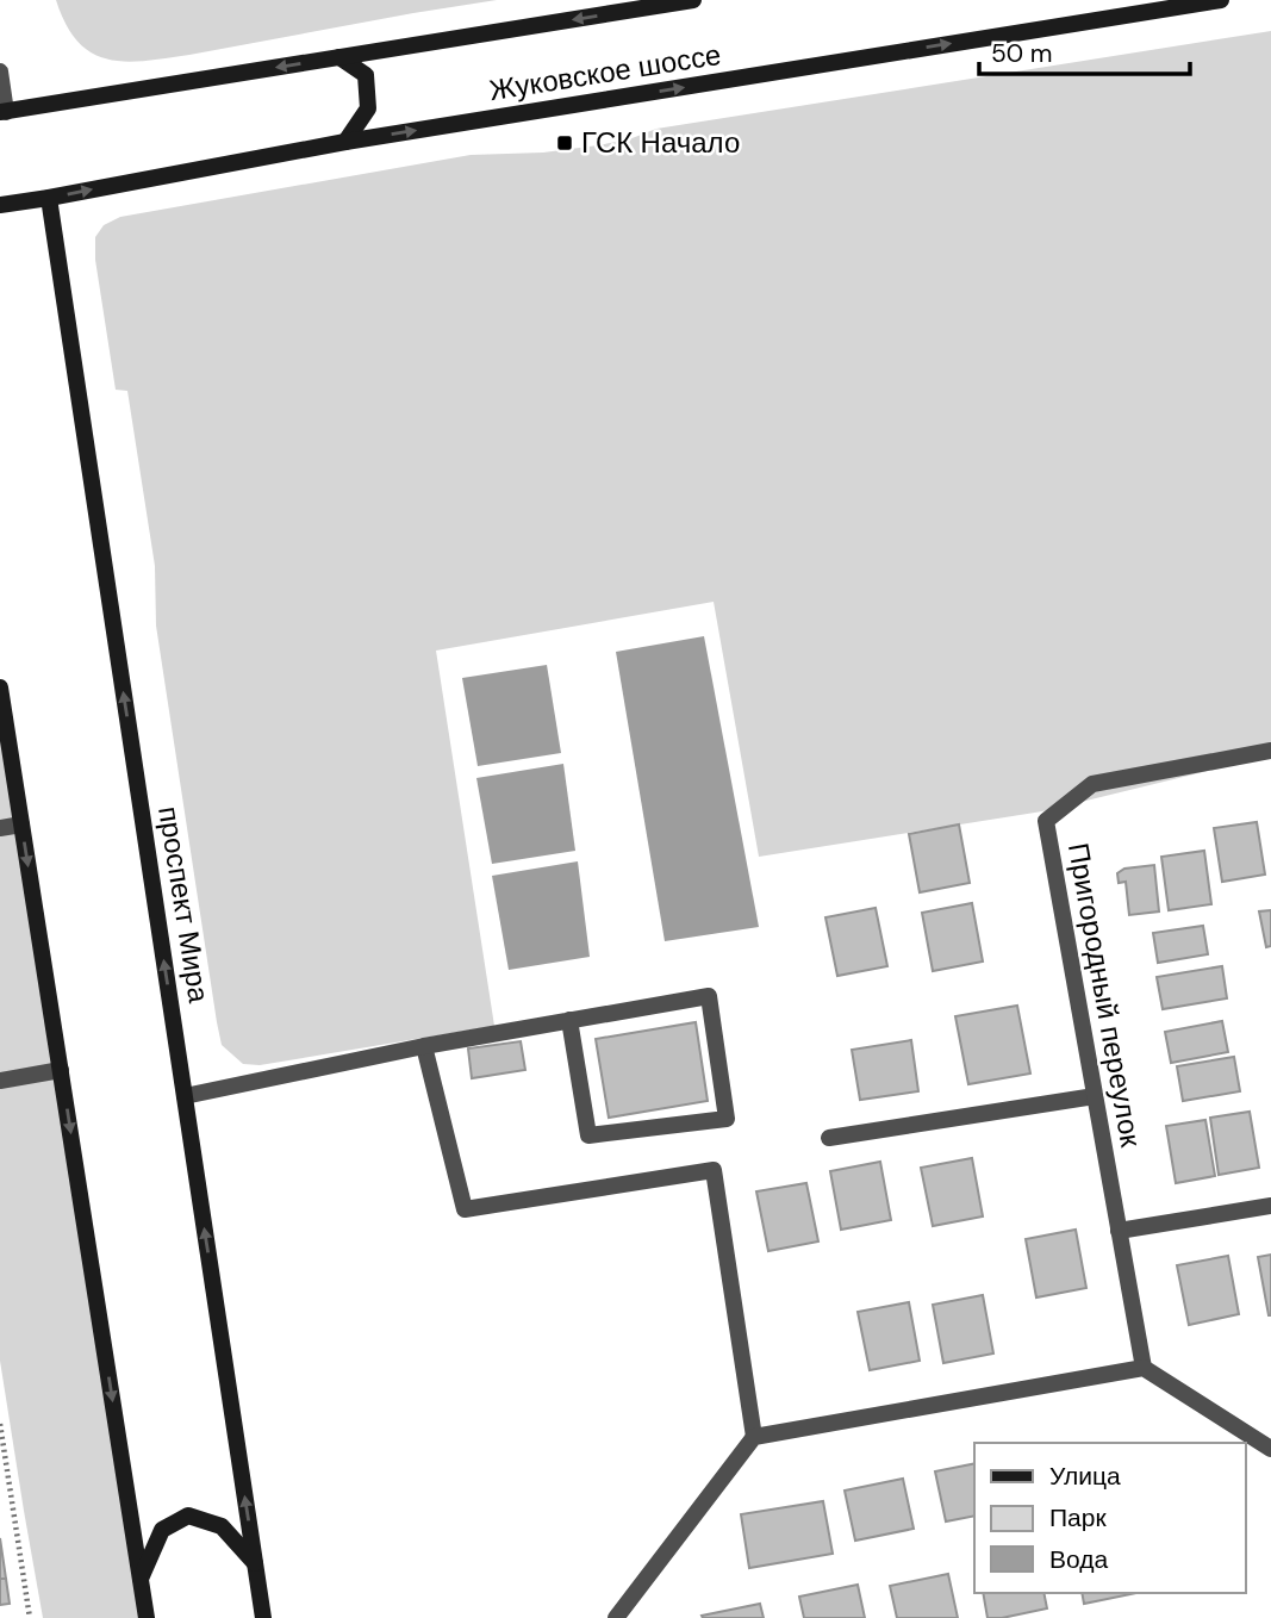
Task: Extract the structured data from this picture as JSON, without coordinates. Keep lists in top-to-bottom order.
{
  "streets": {
    "main road": ["Жуковское шоссе", "проспект Мира"],
    "street": ["Пригородный переулок"]
  },
  "crossings": [
    ["Жуковское шоссе", "проспект Мира"]
  ],
  "places": {
    "transit": ["ГСК Начало"]
  },
  "legend": ["Улица", "Парк", "Вода"],
  "scale_bar": "50 m"
}
